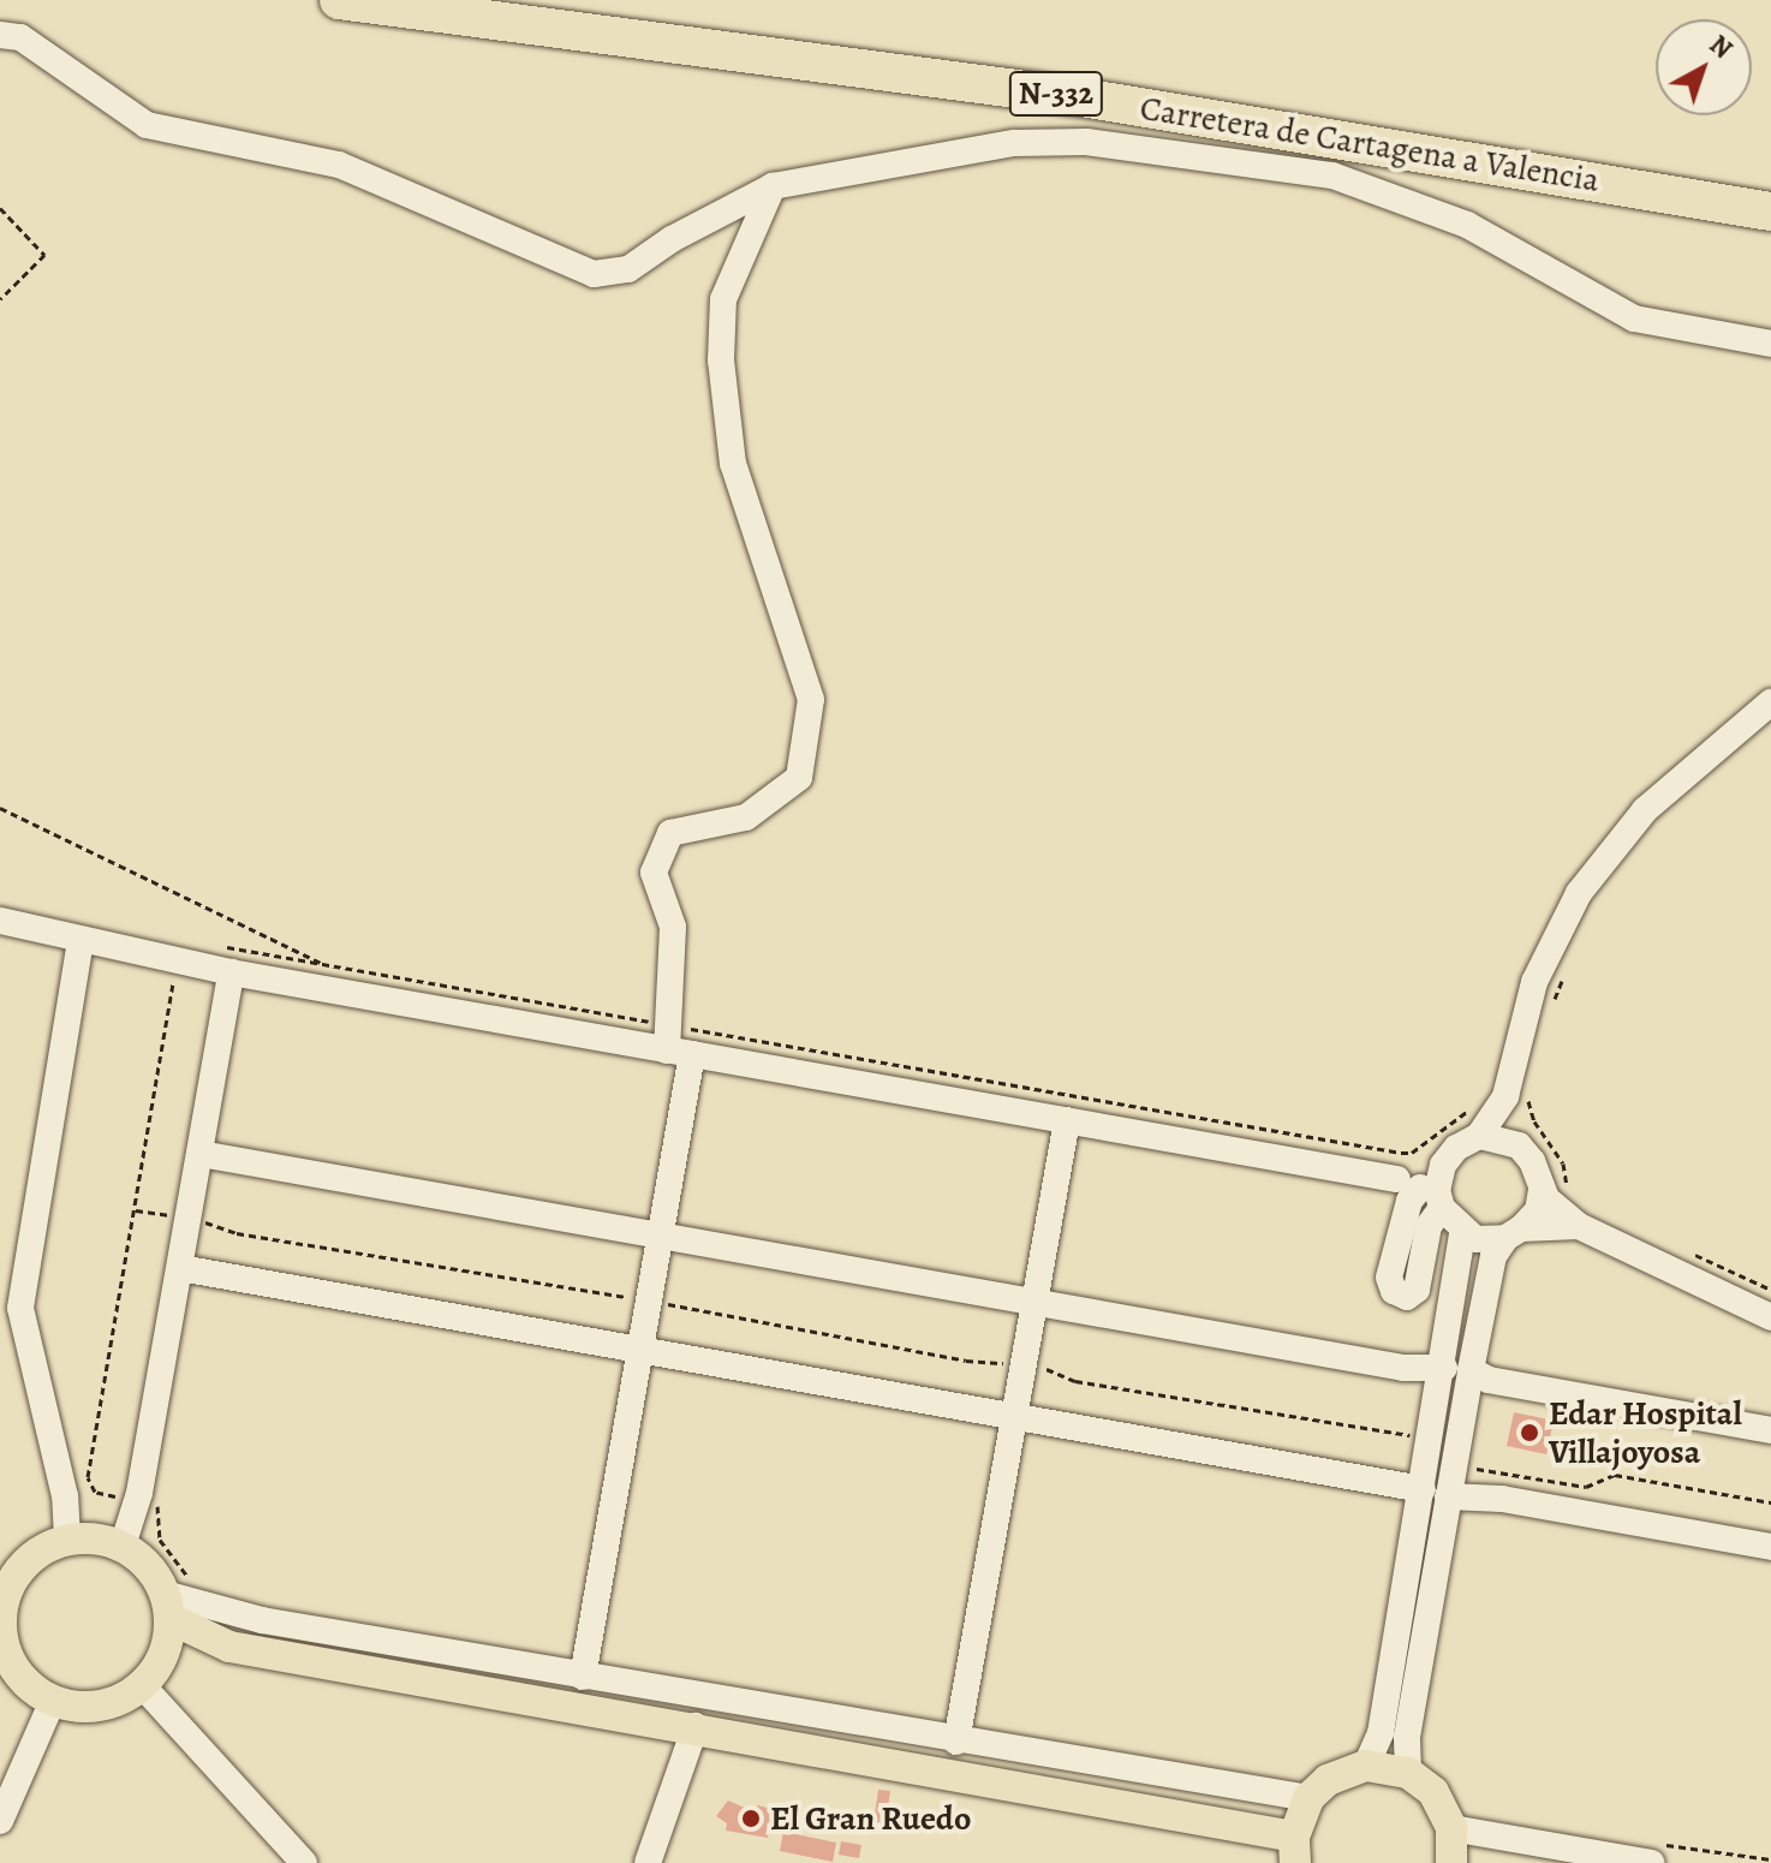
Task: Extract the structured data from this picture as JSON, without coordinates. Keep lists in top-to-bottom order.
{
  "streets": {
    "highway": ["N-332", "Carretera de Cartagena a Valencia"]
  },
  "places": ["Edar Hospital Villajoyosa", "El Gran Ruedo"],
  "north": "top right"
}
